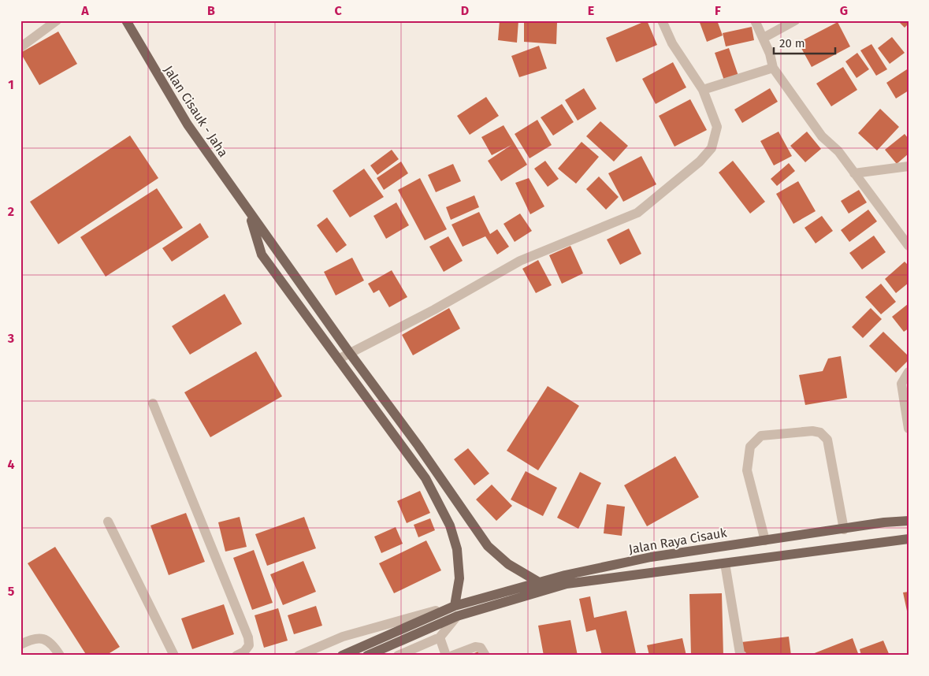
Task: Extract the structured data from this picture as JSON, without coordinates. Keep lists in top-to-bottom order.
{
  "streets": {
    "main road": ["Jalan Cisauk - Jaha", "Jalan Raya Cisauk"]
  },
  "crossings": [
    ["Jalan Cisauk - Jaha", "Jalan Raya Cisauk"]
  ],
  "scale_bar": "20 m",
  "grid": {
    "columns": [
      "A",
      "B",
      "C",
      "D",
      "E",
      "F",
      "G"
    ],
    "rows": [
      "1",
      "2",
      "3",
      "4",
      "5"
    ]
  }
}
